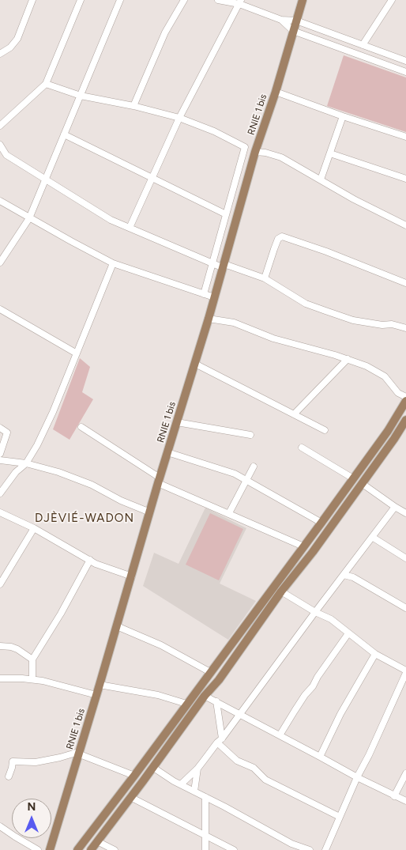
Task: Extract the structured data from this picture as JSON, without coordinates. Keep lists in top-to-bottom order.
{
  "streets": {
    "main road": ["RNIE 1 bis"]
  },
  "districts": ["DJÈVIÉ-WADON"],
  "north": "top"
}
